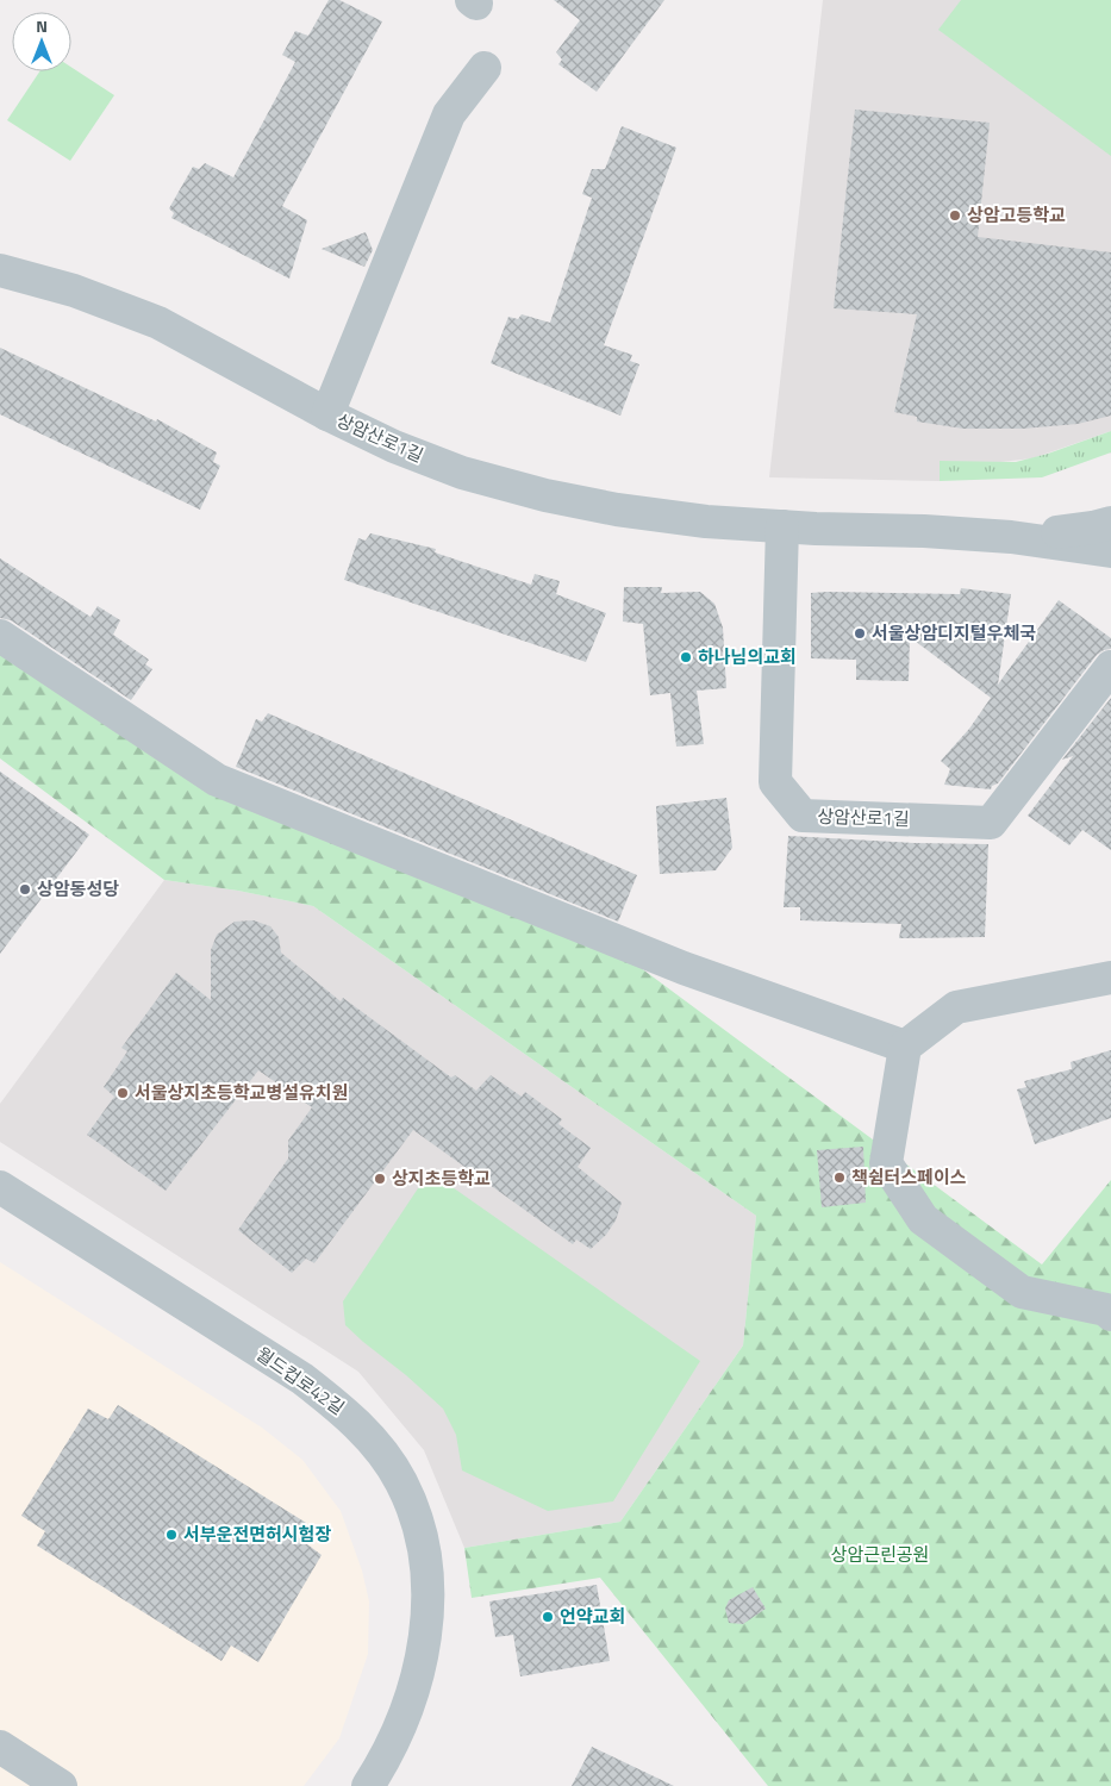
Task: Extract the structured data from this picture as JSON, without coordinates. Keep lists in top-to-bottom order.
{
  "streets": {
    "street": ["상암산로1길", "월드컵로42길"]
  },
  "parks": ["상암근린공원"],
  "places": [
    "상암고등학교",
    "서울상암디지털우체국",
    "하나님의교회",
    "상암동성당",
    "서울상지초등학교병설유치원",
    "책쉼터스페이스",
    "상지초등학교",
    "서부운전면허시험장",
    "언약교회"
  ],
  "north": "top"
}
